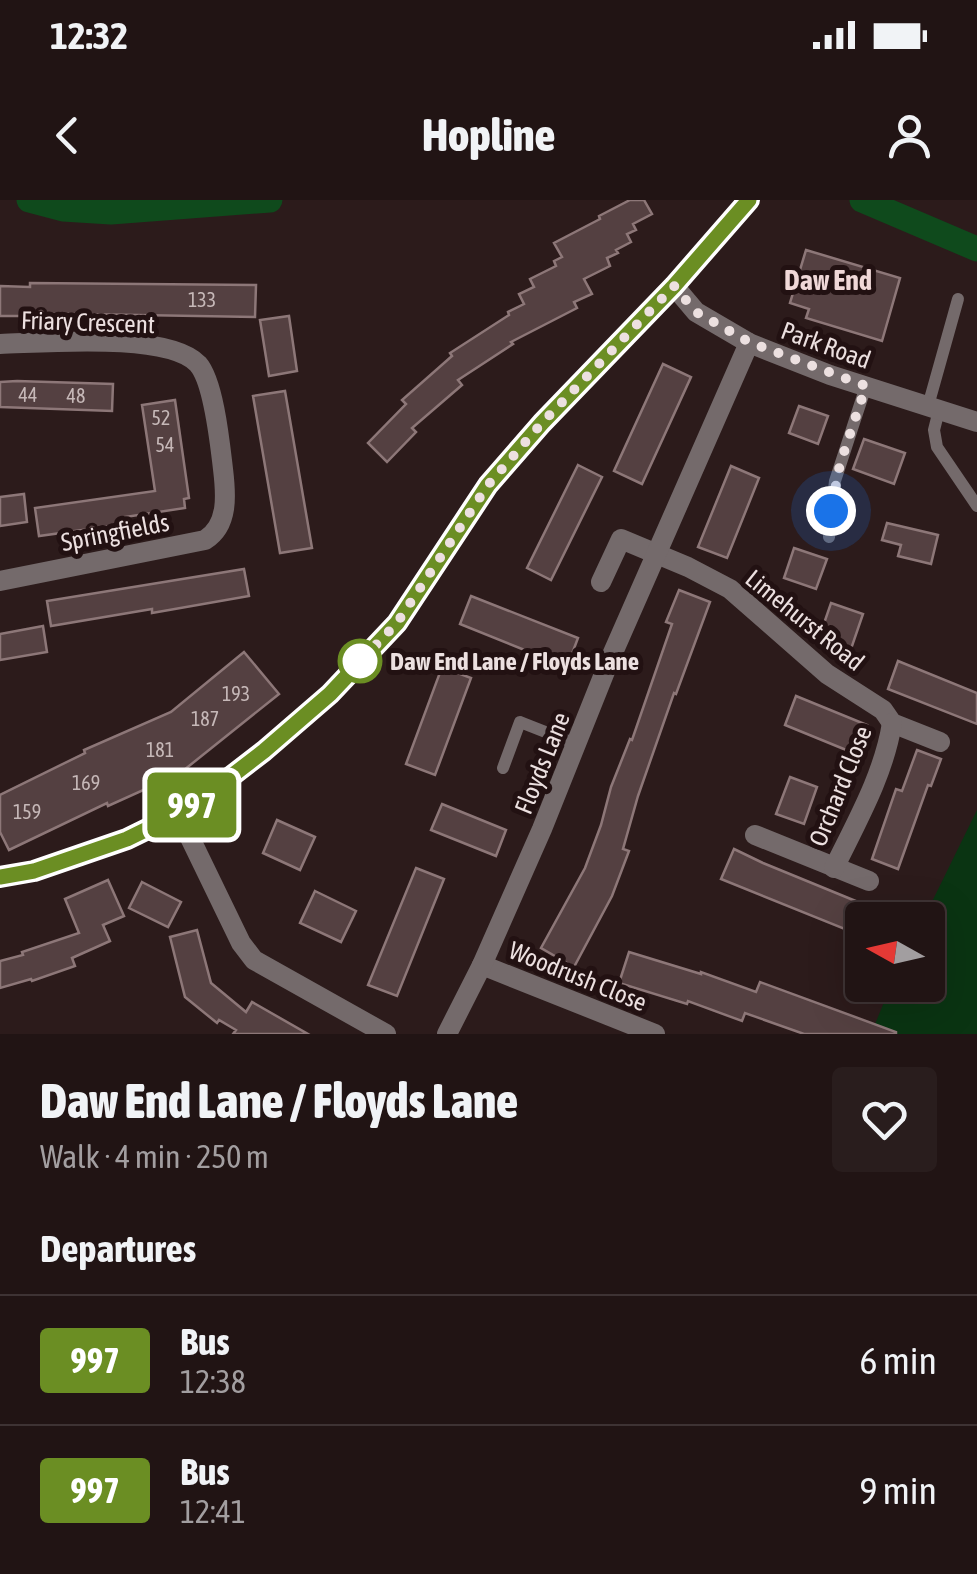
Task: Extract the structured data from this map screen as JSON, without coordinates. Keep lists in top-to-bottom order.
{
  "streets": {
    "street": [
      "Friary Crescent",
      "Park Road",
      "Springfields",
      "Limehurst Road",
      "Floyds Lane",
      "Orchard Close",
      "Woodrush Close"
    ]
  },
  "crossings": [
    ["Friary Crescent", "Springfields"],
    ["Park Road", "Floyds Lane"],
    ["Limehurst Road", "Floyds Lane"],
    ["Limehurst Road", "Orchard Close"],
    ["Floyds Lane", "Woodrush Close"]
  ],
  "districts": ["Daw End"],
  "places": ["Daw End Lane / Floyds Lane"],
  "lines": ["bus line 997"],
  "house_numbers": [
    "133",
    "44",
    "48",
    "52",
    "54",
    "193",
    "187",
    "181",
    "169",
    "159"
  ],
  "north": "left",
  "page": {
    "status": "12:32",
    "header": "Hopline",
    "on_map": "997",
    "heading": [
      ["Daw End Lane / Floyds Lane", "Walk · 4 min · 250 m"],
      "Departures"
    ],
    "list": [
      {
        "mark": "997",
        "name": "Bus",
        "note": "12:38",
        "value": "6 min"
      },
      {
        "mark": "997",
        "name": "Bus",
        "note": "12:41",
        "value": "9 min"
      }
    ]
  }
}
